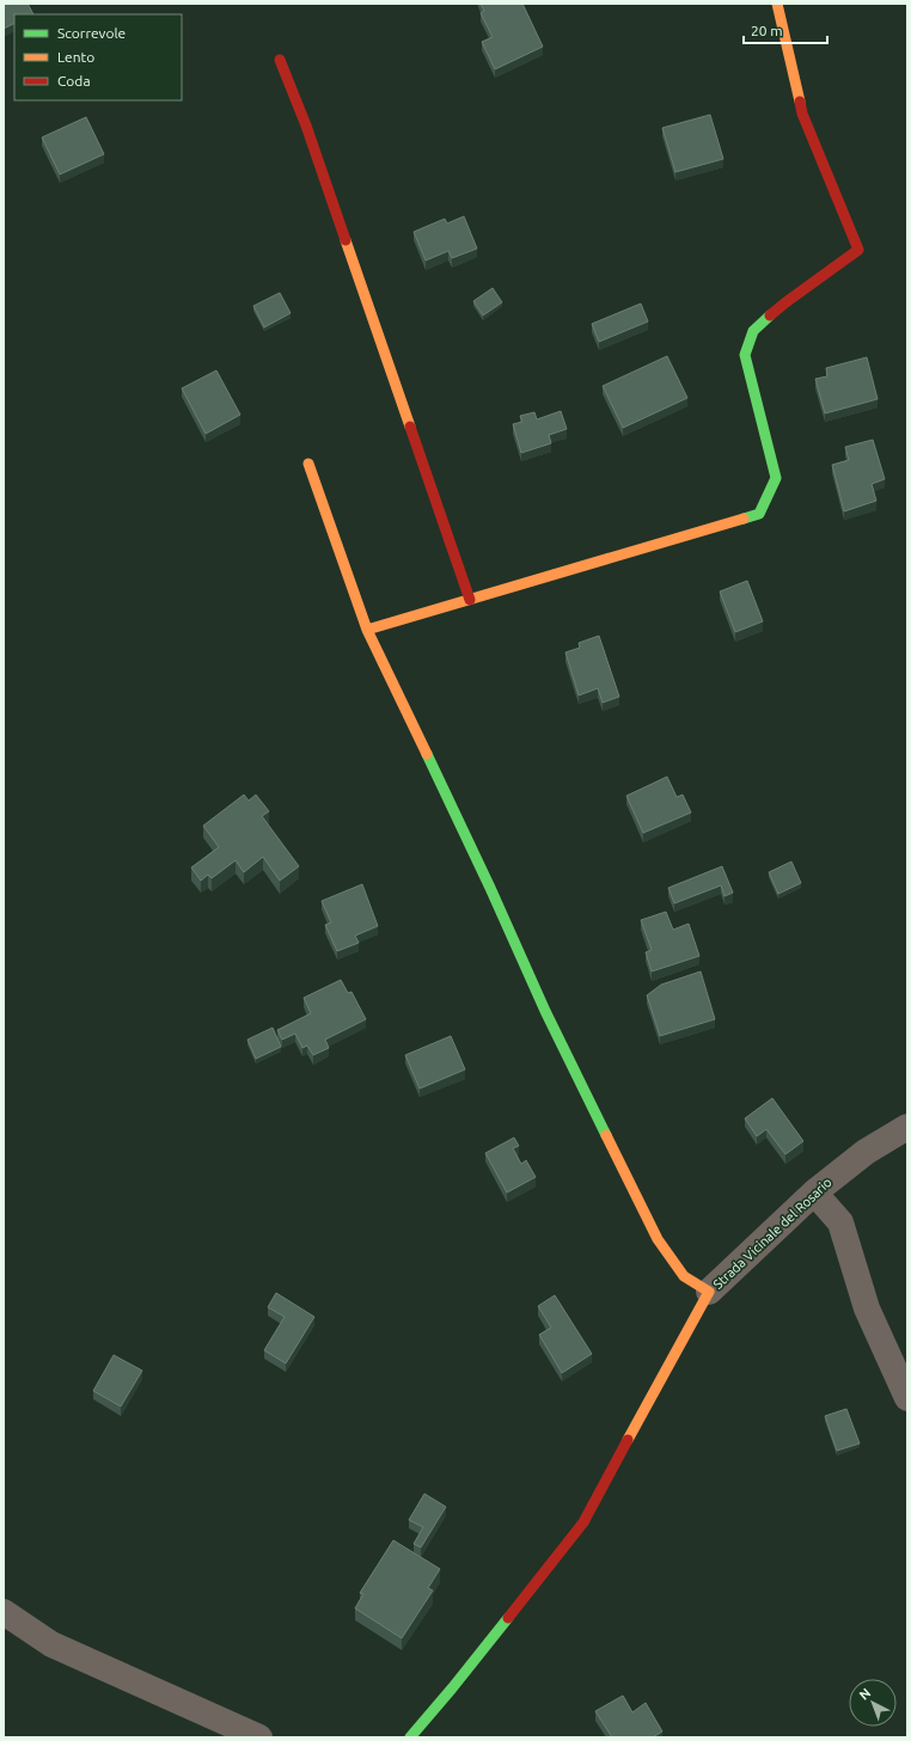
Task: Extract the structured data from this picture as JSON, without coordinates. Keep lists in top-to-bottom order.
{
  "streets": {
    "street": ["Strada Vicinale del Rosario"]
  },
  "legend": ["Scorrevole", "Lento", "Coda"],
  "scale_bar": "20 m",
  "north": "top left"
}
